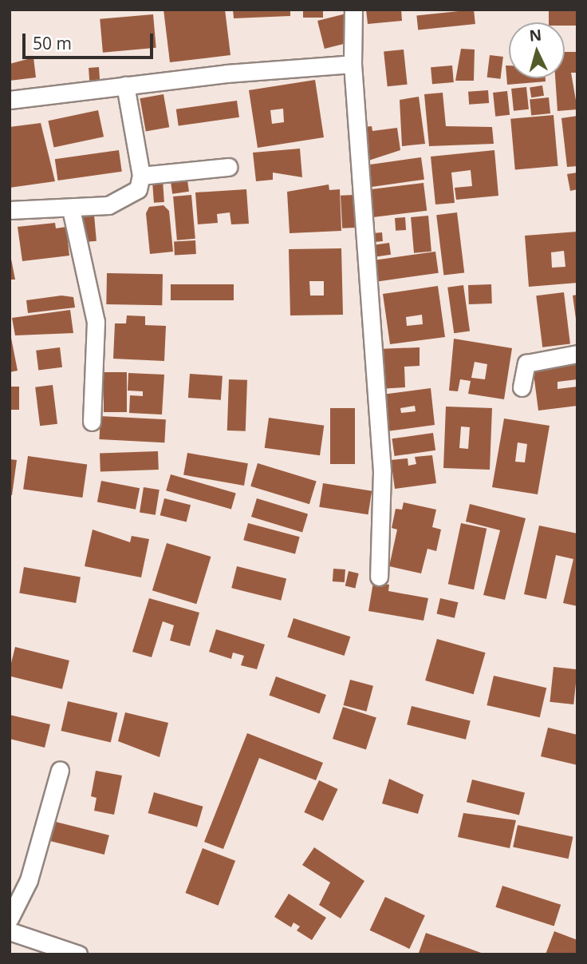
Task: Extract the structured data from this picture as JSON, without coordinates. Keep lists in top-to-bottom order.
{
  "scale_bar": "50 m",
  "north": "top"
}
